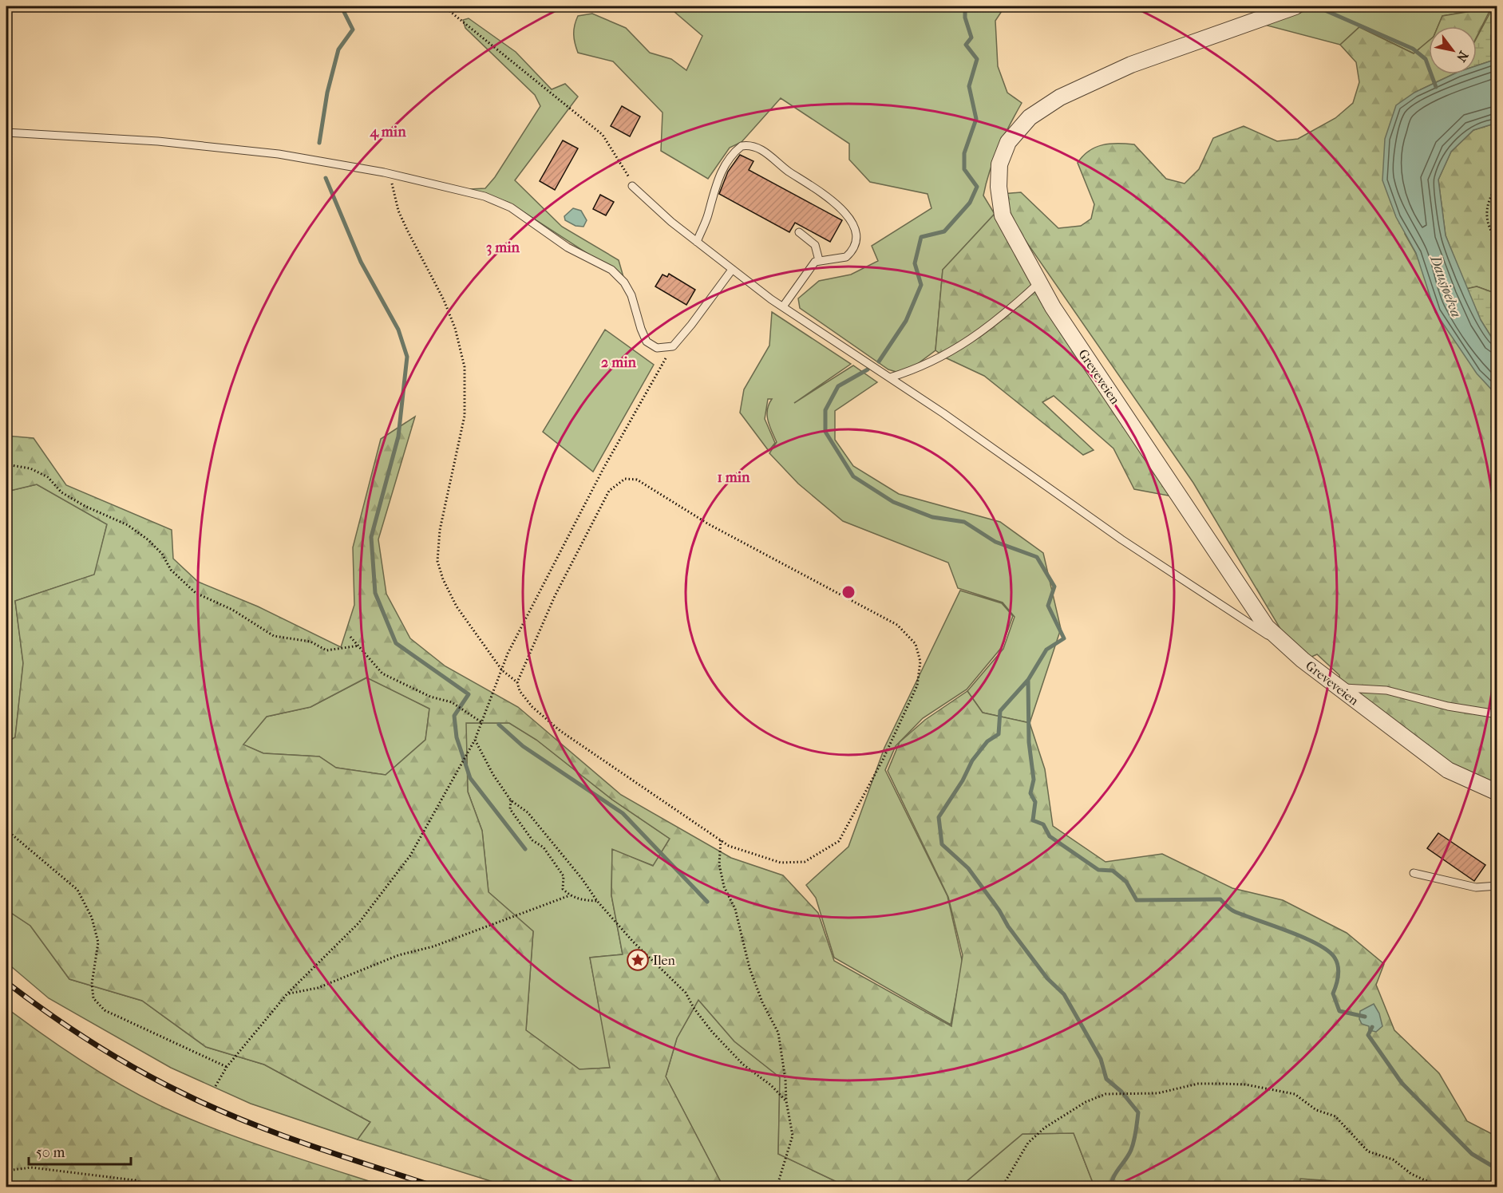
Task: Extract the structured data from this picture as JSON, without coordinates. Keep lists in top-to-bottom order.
{
  "streets": {
    "street": ["Greveveien"]
  },
  "water": ["Dausjøelva"],
  "places": {
    "place": ["Ilen"]
  },
  "scale_bar": "50 m",
  "north": "bottom right",
  "rings": [
    "4 min",
    "3 min",
    "2 min",
    "1 min"
  ]
}
